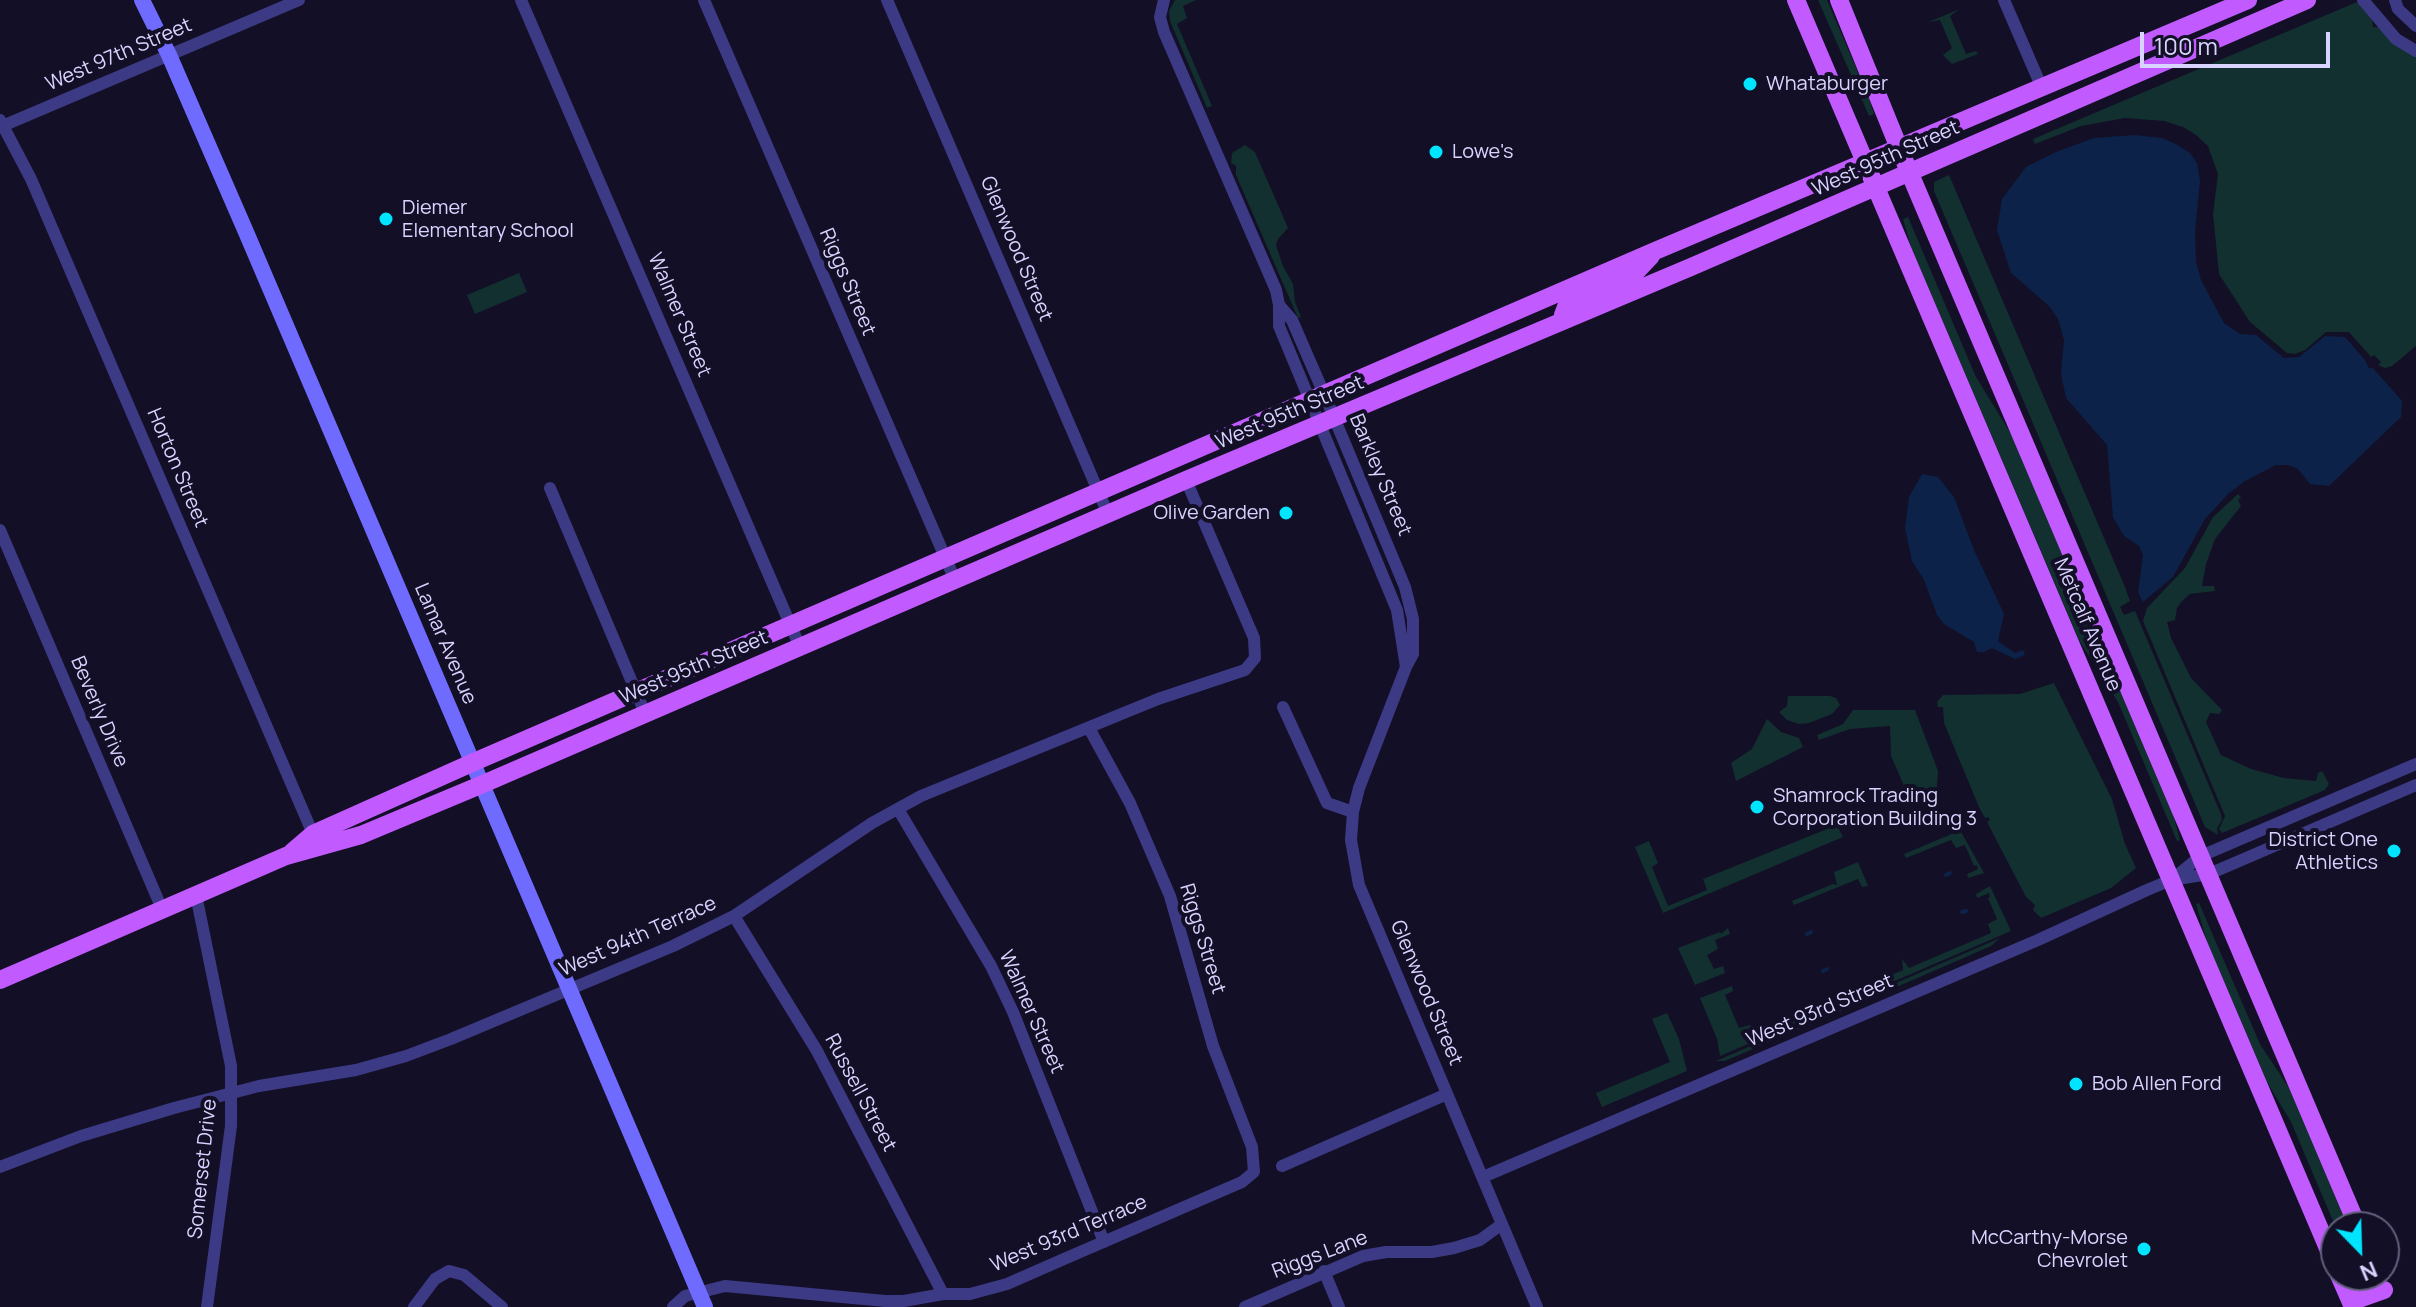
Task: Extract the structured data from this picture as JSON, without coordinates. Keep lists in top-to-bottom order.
{
  "streets": {
    "main road": ["West 95th Street", "Metcalf Avenue"],
    "street": [
      "West 97th Street",
      "Glenwood Street",
      "Riggs Street",
      "Walmer Street",
      "Horton Street",
      "Barkley Street",
      "Lamar Avenue",
      "Beverly Drive",
      "West 94th Terrace",
      "West 93rd Street",
      "Russell Street",
      "Somerset Drive",
      "West 93rd Terrace",
      "Riggs Lane"
    ]
  },
  "crossings": [
    ["West 97th Street", "Horton Street"],
    ["West 97th Street", "Lamar Avenue"],
    ["West 95th Street", "Glenwood Street"],
    ["West 95th Street", "Riggs Street"],
    ["West 95th Street", "Walmer Street"],
    ["West 95th Street", "Horton Street"],
    ["West 95th Street", "Barkley Street"],
    ["West 95th Street", "Metcalf Avenue"],
    ["West 95th Street", "Lamar Avenue"],
    ["West 95th Street", "Beverly Drive"],
    ["West 95th Street", "West 94th Terrace"],
    ["West 95th Street", "Somerset Drive"],
    ["Glenwood Street", "Barkley Street"],
    ["Glenwood Street", "West 93rd Street"],
    ["Glenwood Street", "Riggs Lane"],
    ["Riggs Street", "West 94th Terrace"],
    ["Riggs Street", "West 93rd Terrace"],
    ["Walmer Street", "West 94th Terrace"],
    ["Walmer Street", "West 93rd Terrace"],
    ["Metcalf Avenue", "West 93rd Street"],
    ["Lamar Avenue", "West 94th Terrace"],
    ["Lamar Avenue", "West 93rd Terrace"],
    ["West 94th Terrace", "Russell Street"],
    ["West 94th Terrace", "Somerset Drive"],
    ["Russell Street", "West 93rd Terrace"]
  ],
  "places": [
    "Whataburger",
    "Lowe's",
    "Diemer Elementary School",
    "Olive Garden",
    "Shamrock Trading Corporation Building 3",
    "District One Athletics",
    "Bob Allen Ford",
    "McCarthy-Morse Chevrolet"
  ],
  "scale_bar": "100 m",
  "north": "bottom right"
}
